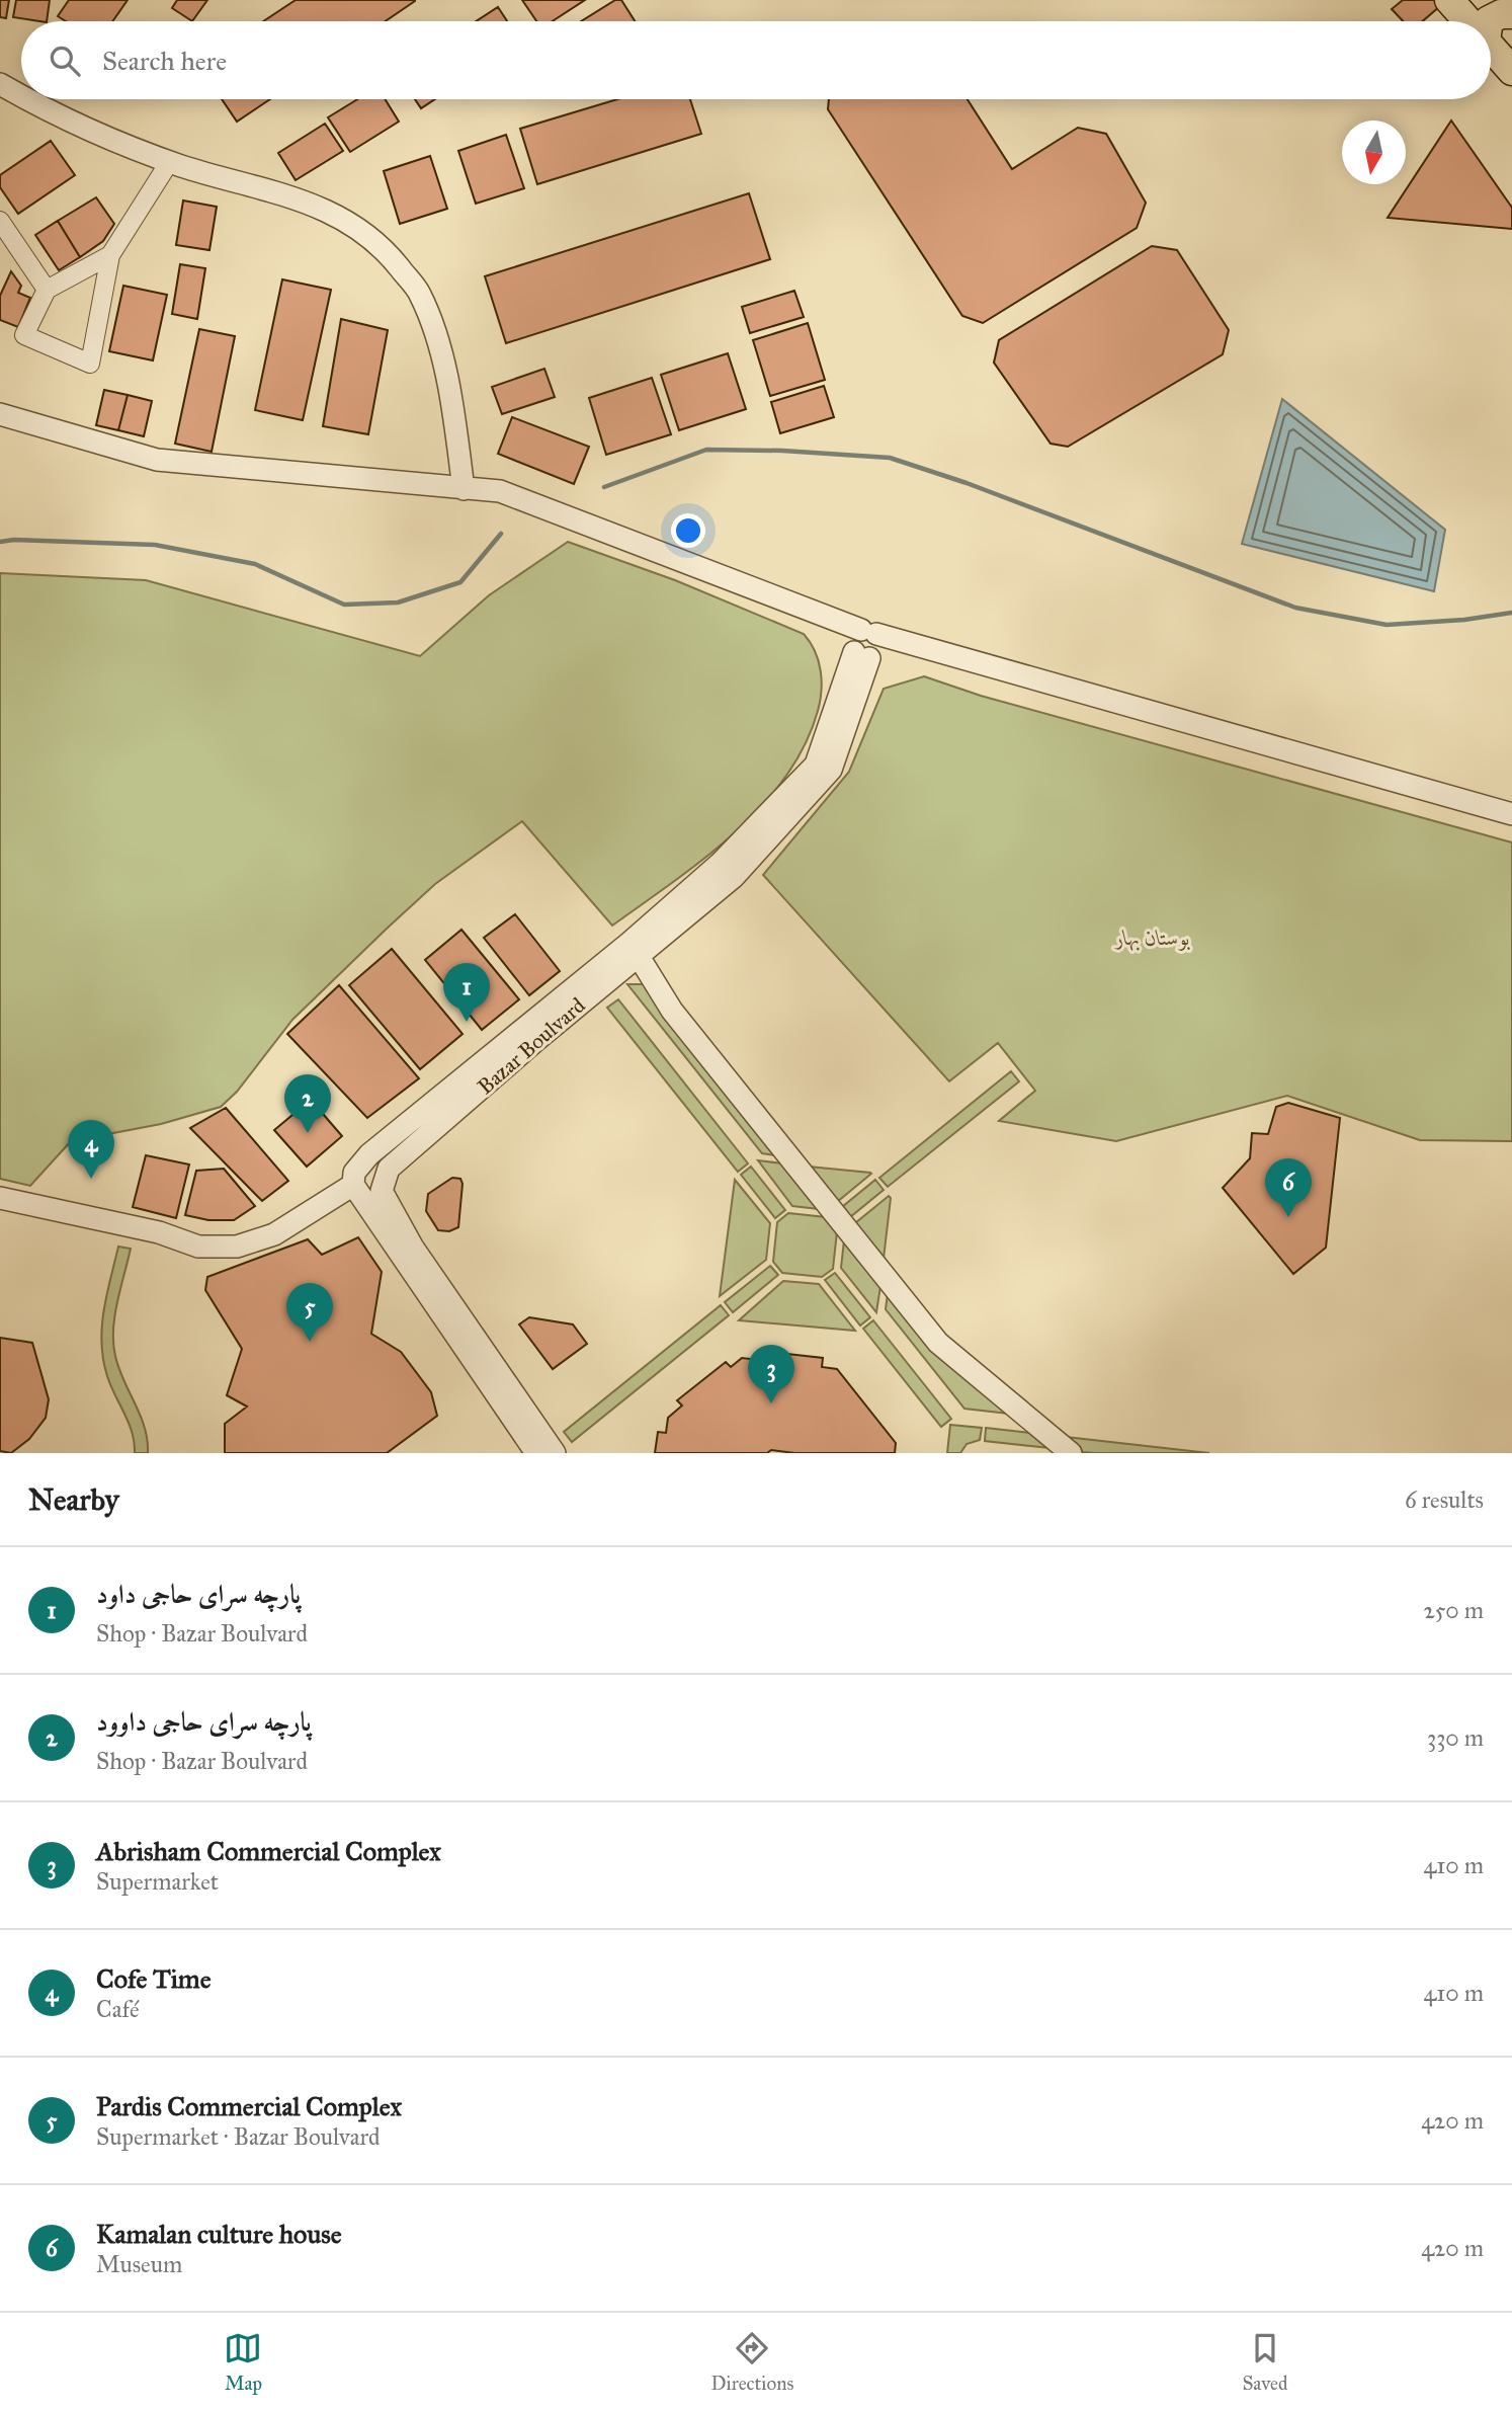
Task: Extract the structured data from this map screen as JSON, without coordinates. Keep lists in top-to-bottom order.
{
  "streets": {
    "street": ["Bazar Boulvard"]
  },
  "parks": ["بوستان بهار"],
  "north": "bottom",
  "page": {
    "search": "Search here",
    "pins": [
      "1",
      "2",
      "4",
      "6",
      "5",
      "3"
    ],
    "heading": ["Nearby", "6 results"],
    "list": [
      {
        "mark": "1",
        "name": "پارچه سرای حاجی داود",
        "note": "Shop · Bazar Boulvard",
        "value": "250 m"
      },
      {
        "mark": "2",
        "name": "پارچه سرای حاجی داوود",
        "note": "Shop · Bazar Boulvard",
        "value": "330 m"
      },
      {
        "mark": "3",
        "name": "Abrisham Commercial Complex",
        "note": "Supermarket",
        "value": "410 m"
      },
      {
        "mark": "4",
        "name": "Cofe Time",
        "note": "Café",
        "value": "410 m"
      },
      {
        "mark": "5",
        "name": "Pardis Commercial Complex",
        "note": "Supermarket · Bazar Boulvard",
        "value": "420 m"
      },
      {
        "mark": "6",
        "name": "Kamalan culture house",
        "note": "Museum",
        "value": "420 m"
      }
    ],
    "nav": ["Map", "Directions", "Saved"]
  }
}
